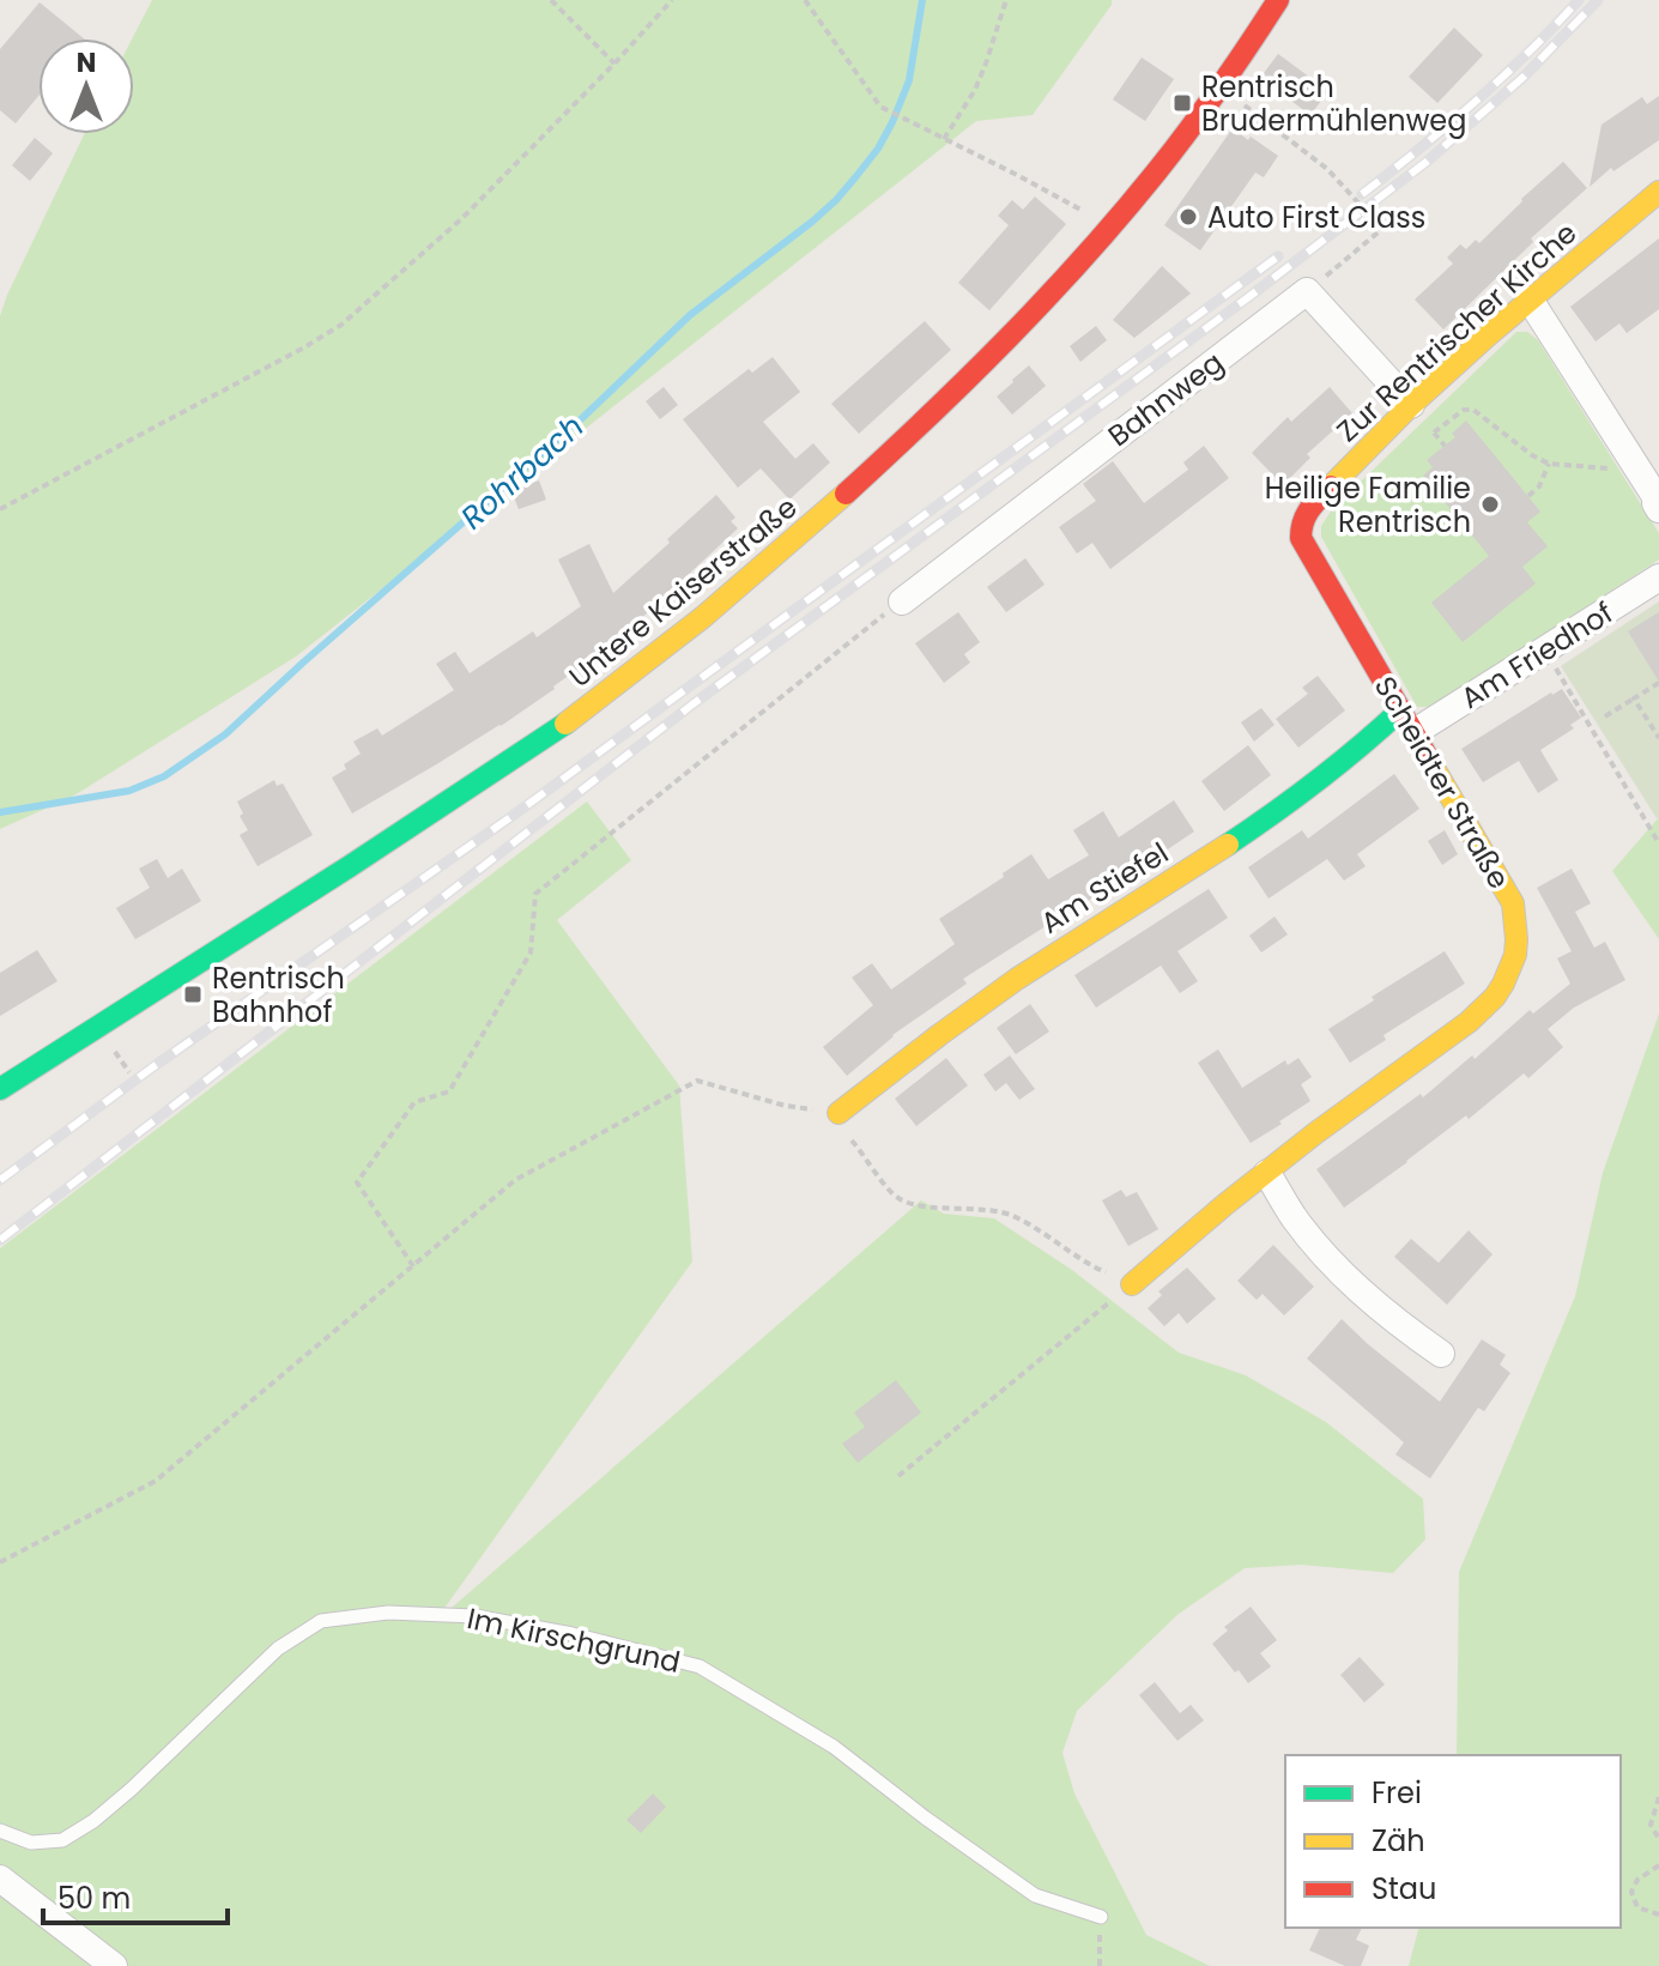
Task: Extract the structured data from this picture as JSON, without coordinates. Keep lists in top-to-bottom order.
{
  "streets": {
    "street": [
      "Zur Rentrischer Kirche",
      "Bahnweg",
      "Untere Kaiserstraße",
      "Am Friedhof",
      "Scheidter Straße",
      "Am Stiefel"
    ],
    "lane": ["Im Kirschgrund"]
  },
  "crossings": [
    ["Zur Rentrischer Kirche", "Scheidter Straße"],
    ["Am Friedhof", "Scheidter Straße"],
    ["Am Friedhof", "Am Stiefel"],
    ["Scheidter Straße", "Am Stiefel"]
  ],
  "water": ["Rohrbach"],
  "places": {
    "transit": ["Rentrisch Brudermühlenweg", "Rentrisch Bahnhof"],
    "other": ["Auto First Class", "Heilige Familie Rentrisch"]
  },
  "legend": ["Frei", "Zäh", "Stau"],
  "scale_bar": "50 m",
  "north": "top"
}
